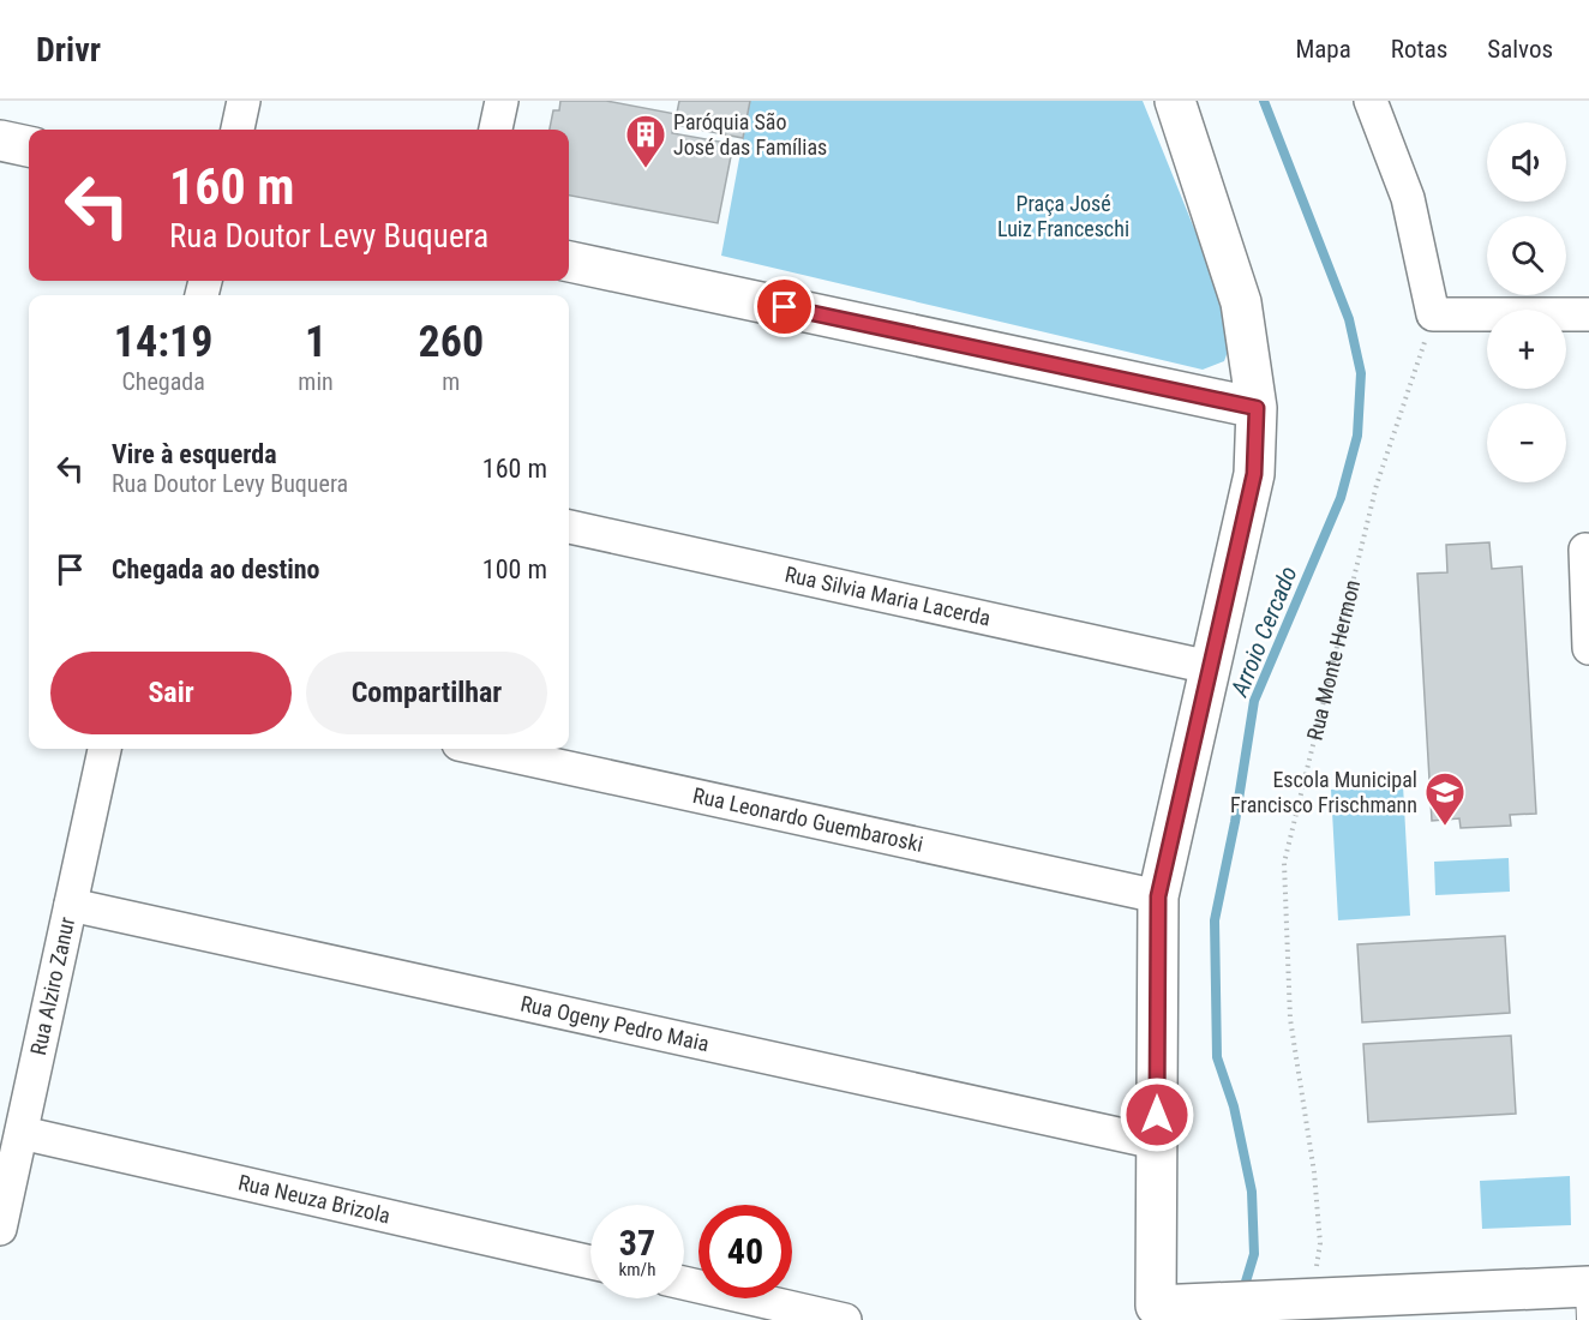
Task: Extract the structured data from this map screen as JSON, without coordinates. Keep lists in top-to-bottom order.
{
  "streets": {
    "street": [
      "Rua Silvia Maria Lacerda",
      "Rua Leonardo Guembaroski",
      "Rua Alziro Zanur",
      "Rua Ogeny Pedro Maia",
      "Rua Neuza Brizola"
    ],
    "path": ["Rua Monte Hermon"]
  },
  "crossings": [
    ["Rua Alziro Zanur", "Rua Ogeny Pedro Maia"],
    ["Rua Alziro Zanur", "Rua Neuza Brizola"]
  ],
  "water": ["Arroio Cercado"],
  "parks": ["Praça José Luiz Franceschi"],
  "places": {
    "building": ["Paróquia São José das Famílias"],
    "school or university": ["Escola Municipal Francisco Frischmann"]
  },
  "page": {
    "header": "Drivr",
    "nav": ["Mapa", "Rotas", "Salvos"],
    "map_buttons": ["+", "−"],
    "turn": ["160 m", "Rua Doutor Levy Buquera"],
    "eta": [
      "14:19",
      "Chegada",
      "1",
      "min",
      "260",
      "m"
    ],
    "list": [
      {
        "name": "Vire à esquerda",
        "note": "Rua Doutor Levy Buquera",
        "value": "160 m"
      },
      {
        "name": "Chegada ao destino",
        "value": "100 m"
      }
    ],
    "buttons": ["Sair", "Compartilhar"],
    "speed": "37 km/h",
    "limit": "40"
  }
}
